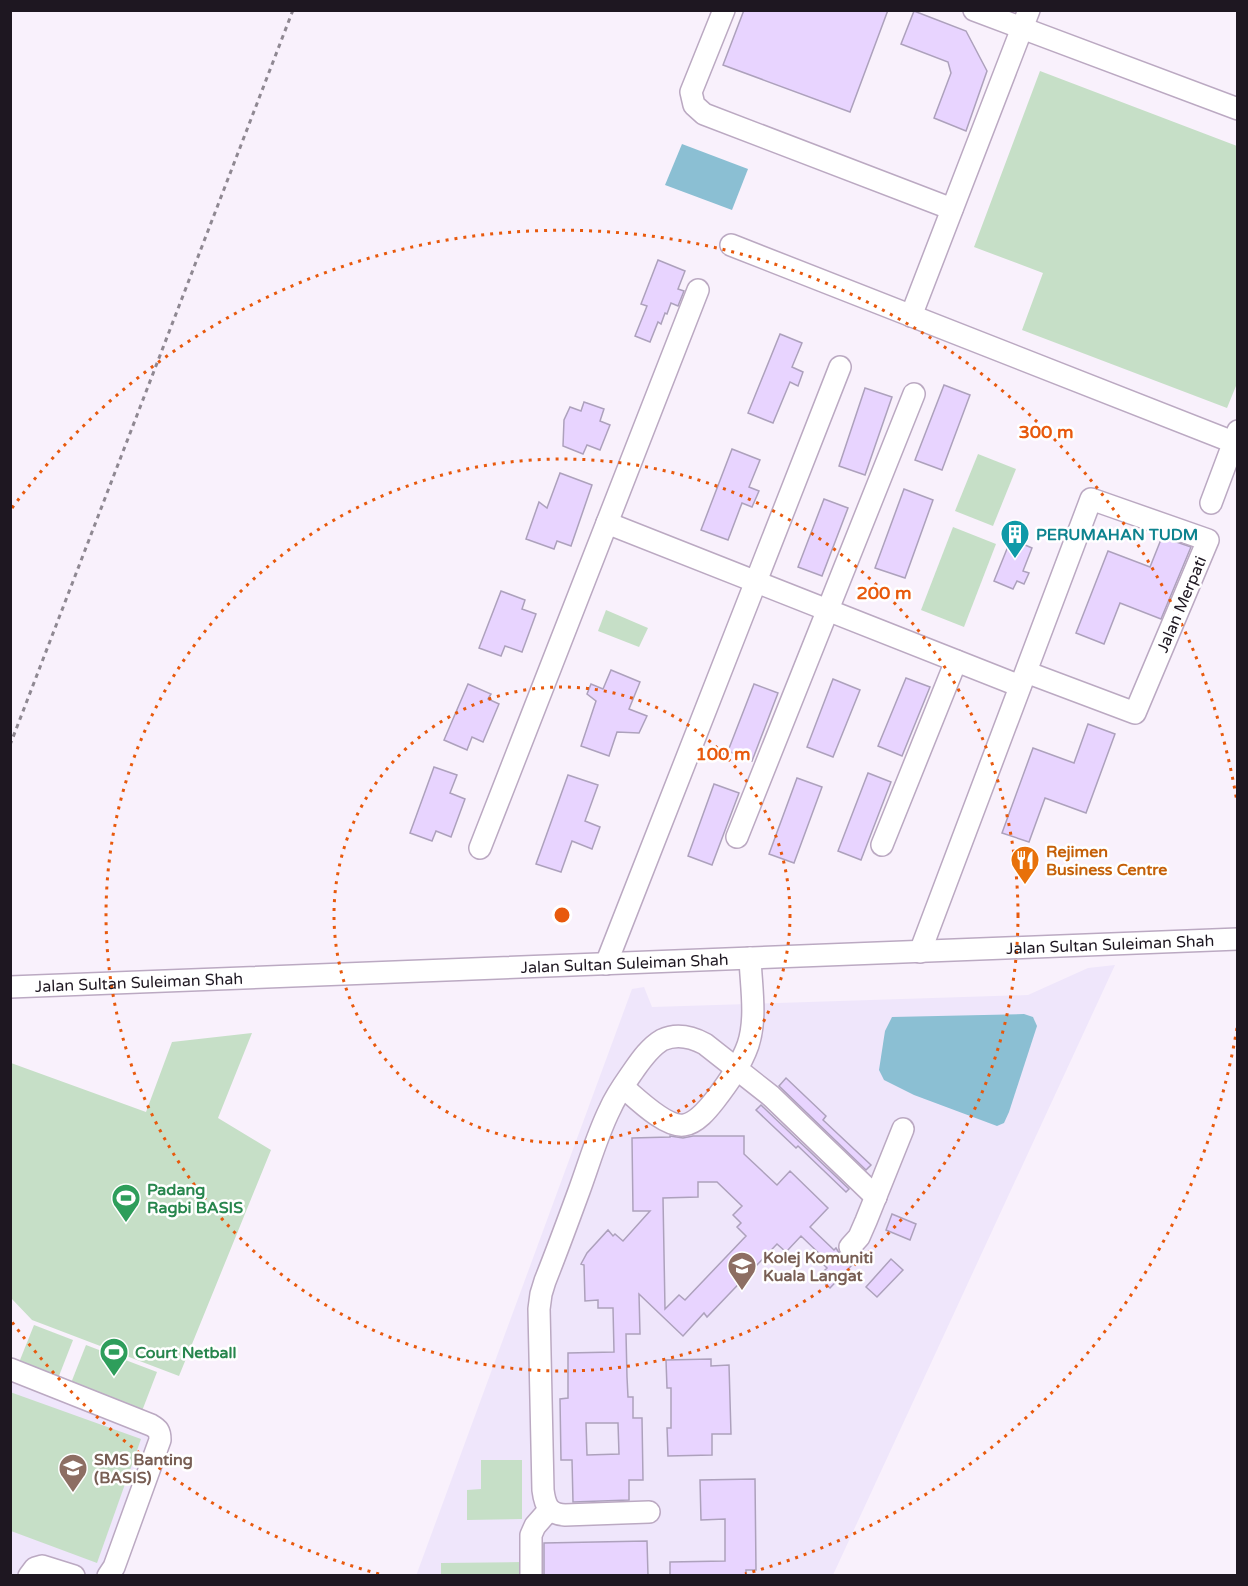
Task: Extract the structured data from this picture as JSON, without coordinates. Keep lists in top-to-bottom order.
{
  "streets": {
    "street": ["Jalan Merpati", "Jalan Sultan Suleiman Shah"]
  },
  "crossings": [
    ["Jalan Merpati", "Jalan Sultan Suleiman Shah"]
  ],
  "places": {
    "building": ["PERUMAHAN TUDM"],
    "restaurant": ["Rejimen Business Centre"],
    "sports": ["Padang Ragbi BASIS", "Court Netball"],
    "school or university": ["Kolej Komuniti Kuala Langat", "SMS Banting (BASIS)"]
  },
  "rings": ["300 m", "200 m", "100 m"]
}
